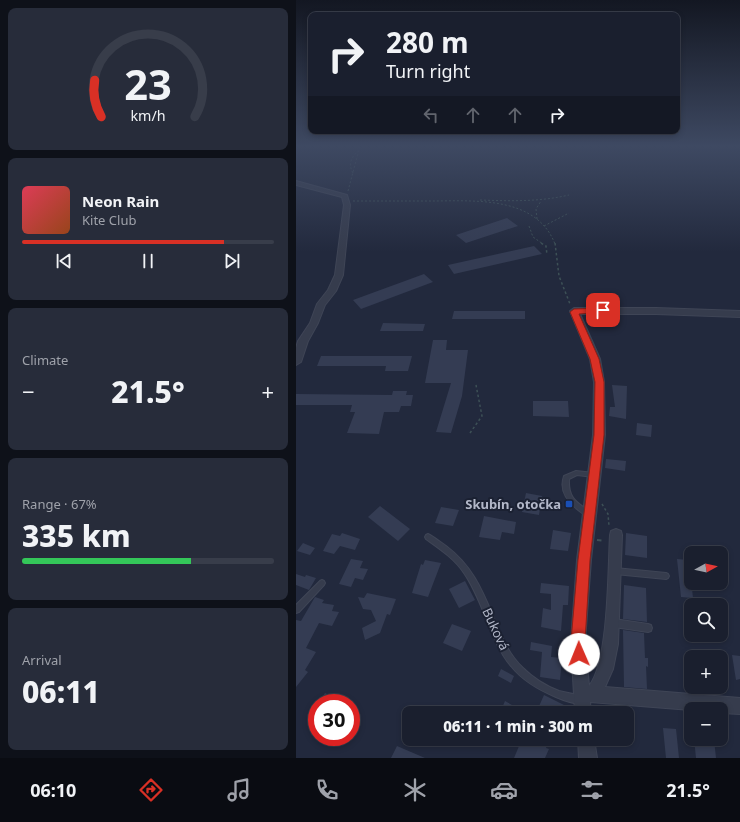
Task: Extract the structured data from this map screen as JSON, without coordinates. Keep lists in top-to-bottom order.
{
  "streets": {
    "street": ["Buková"]
  },
  "places": {
    "transit": ["Skubín, otočka"]
  },
  "north": "right",
  "page": {
    "turn": ["280 m", "Turn right"],
    "song": ["Neon Rain", "Kite Club"],
    "tile": [
      "Climate",
      ["Range · 67%", "335 km"],
      ["Arrival", "06:11"]
    ],
    "heat": ["−", "21.5°", "+"],
    "map_buttons": ["+", "−"],
    "limit": "30",
    "trip": "06:11 · 1 min · 300 m",
    "tabs": ["06:10", "21.5°"],
    "gauge": ["23", "km/h"]
  }
}
